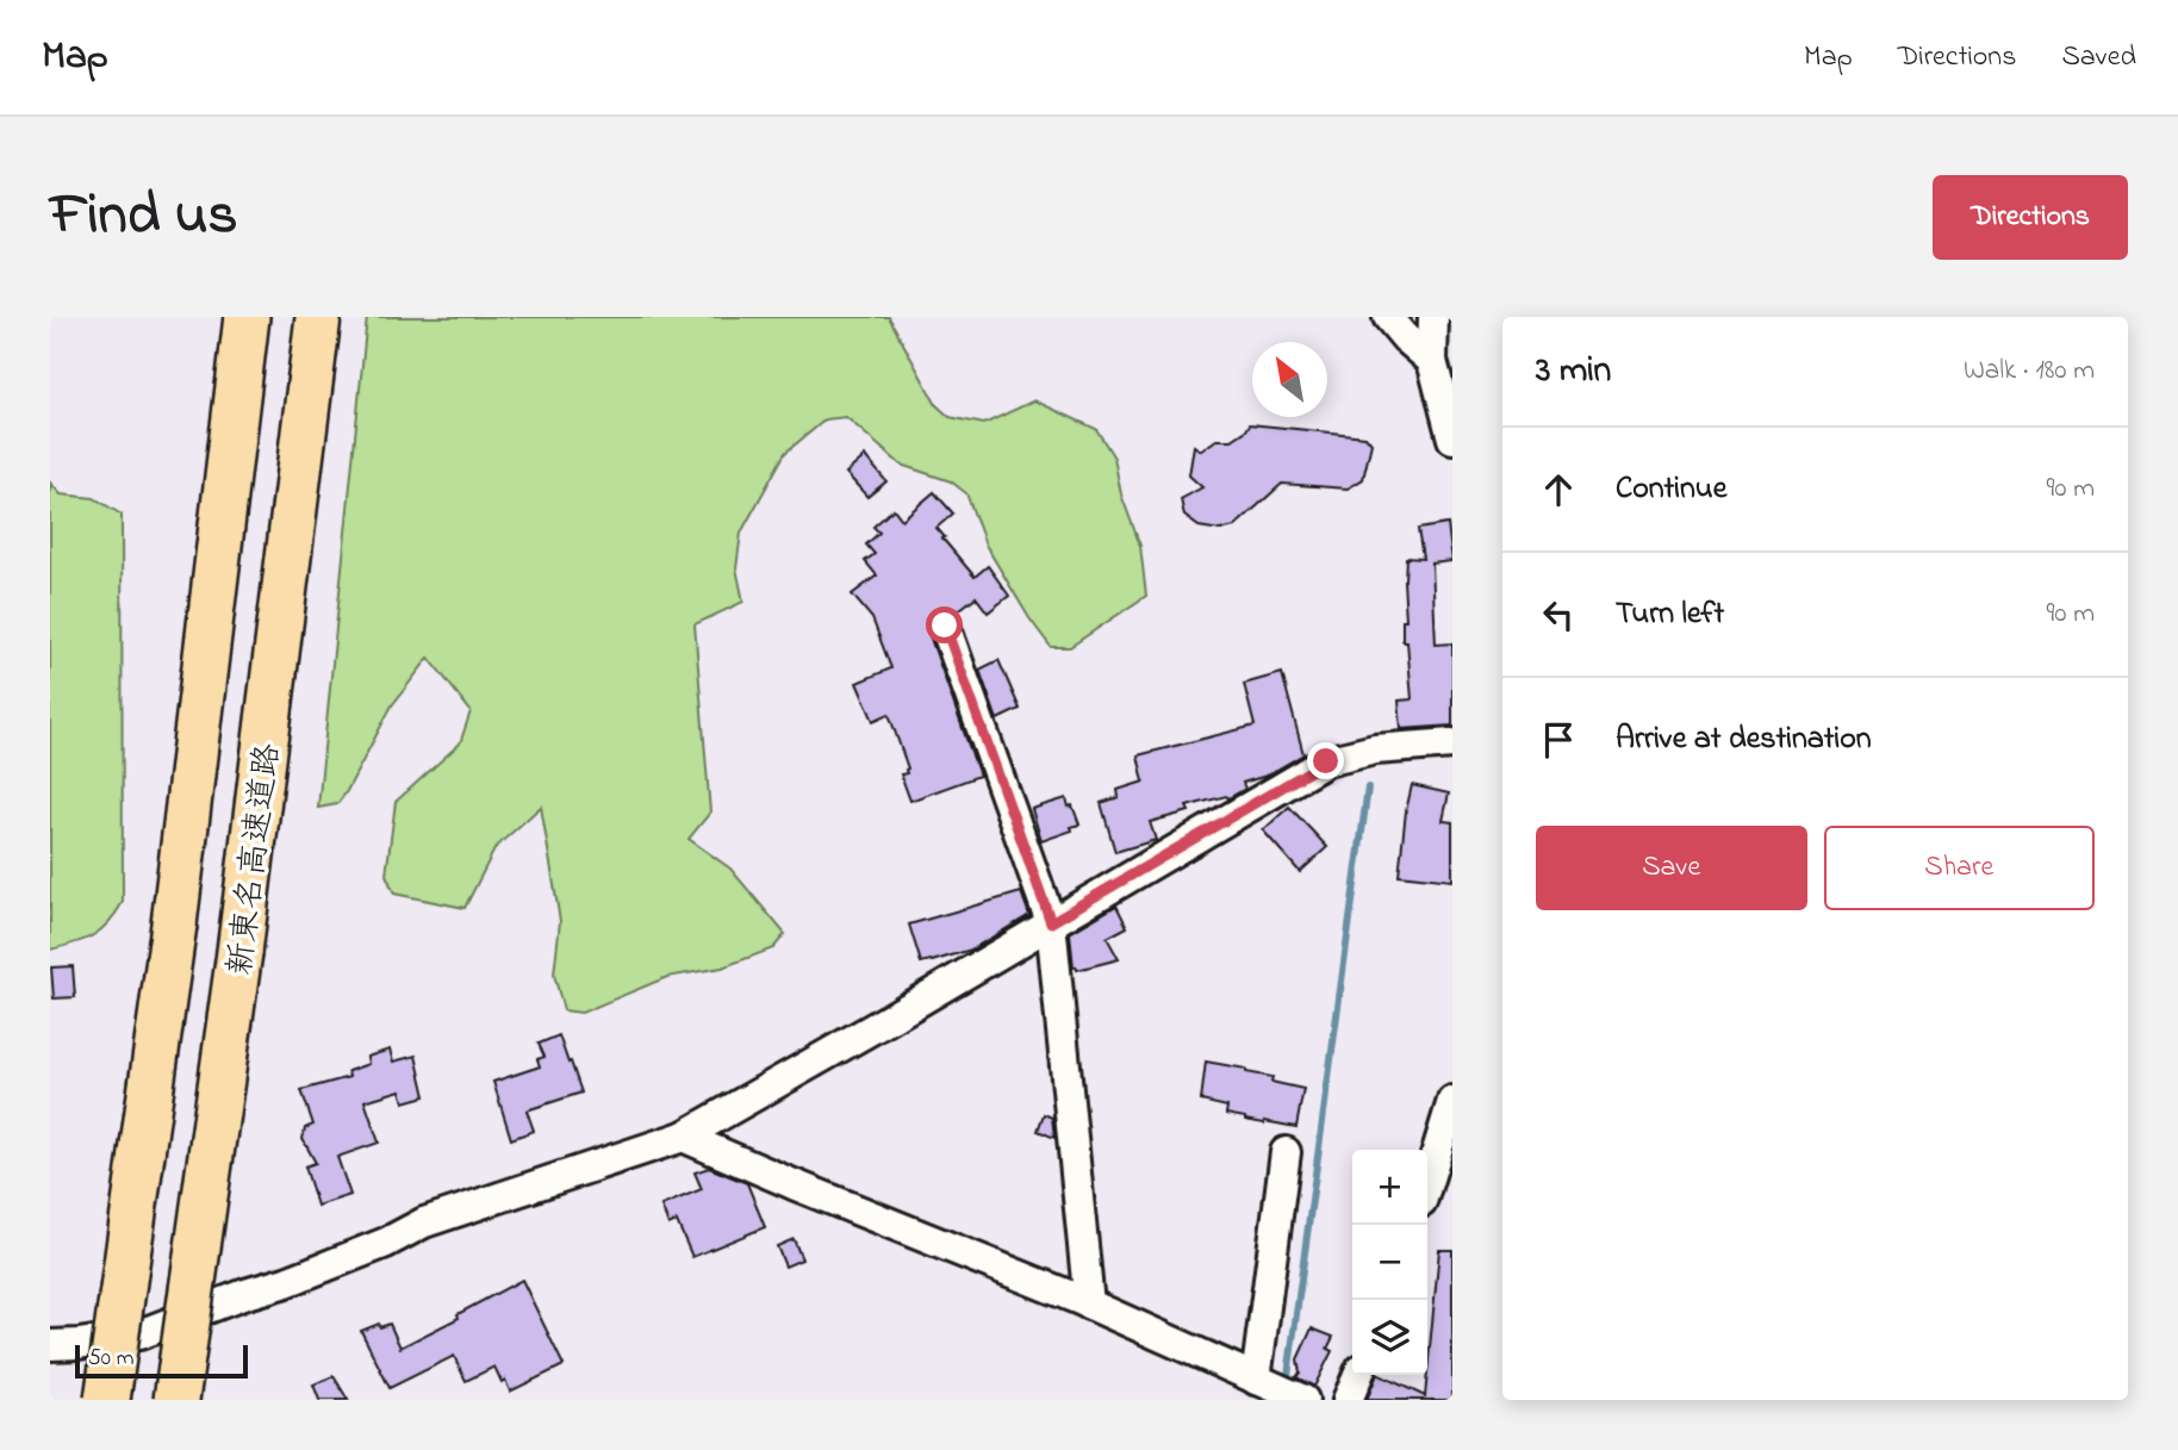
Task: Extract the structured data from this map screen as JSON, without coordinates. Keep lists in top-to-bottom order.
{
  "streets": {
    "highway": ["新東名高速道路"]
  },
  "scale_bar": "50 m",
  "north": "top left",
  "page": {
    "header": "Map",
    "nav": ["Map", "Directions", "Saved"],
    "title": "Find us",
    "buttons": [
      "Directions",
      ["Save", "Share"]
    ],
    "heading": ["3 min", "Walk · 180 m"],
    "list": [
      ["Continue", "90 m"],
      ["Turn left", "90 m"],
      "Arrive at destination"
    ],
    "map_buttons": ["+", "−"],
    "scale": "50 m"
  }
}
